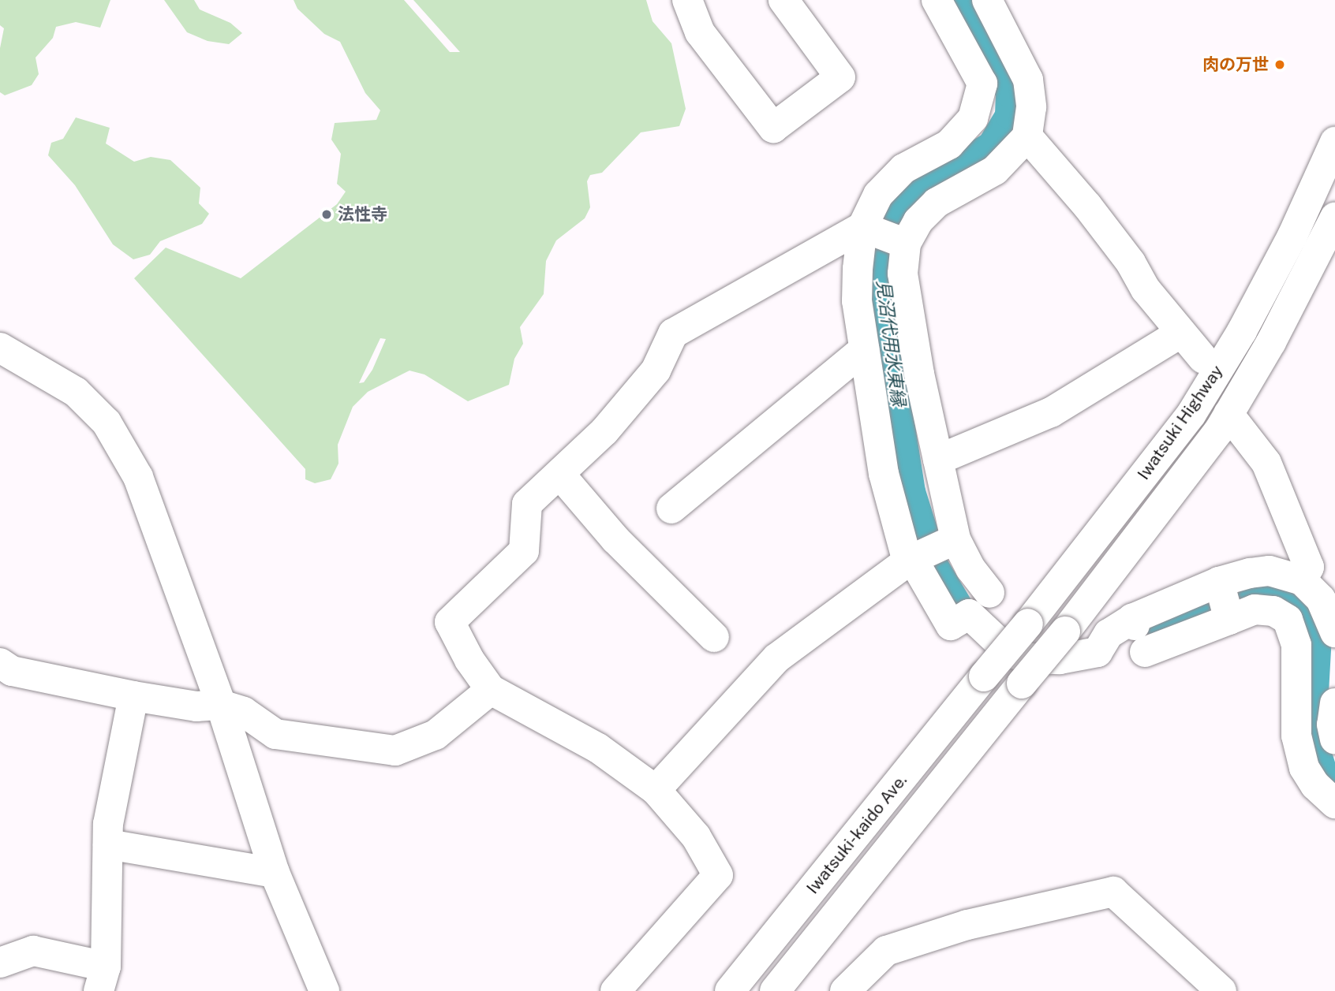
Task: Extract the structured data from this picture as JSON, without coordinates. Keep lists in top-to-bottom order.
{
  "streets": {
    "main road": ["Iwatsuki Highway", "Iwatsuki-kaido Ave."]
  },
  "crossings": [
    ["Iwatsuki Highway", "Iwatsuki-kaido Ave."]
  ],
  "water": ["見沼代用水東縁"],
  "places": ["肉の万世", "法性寺"]
}
